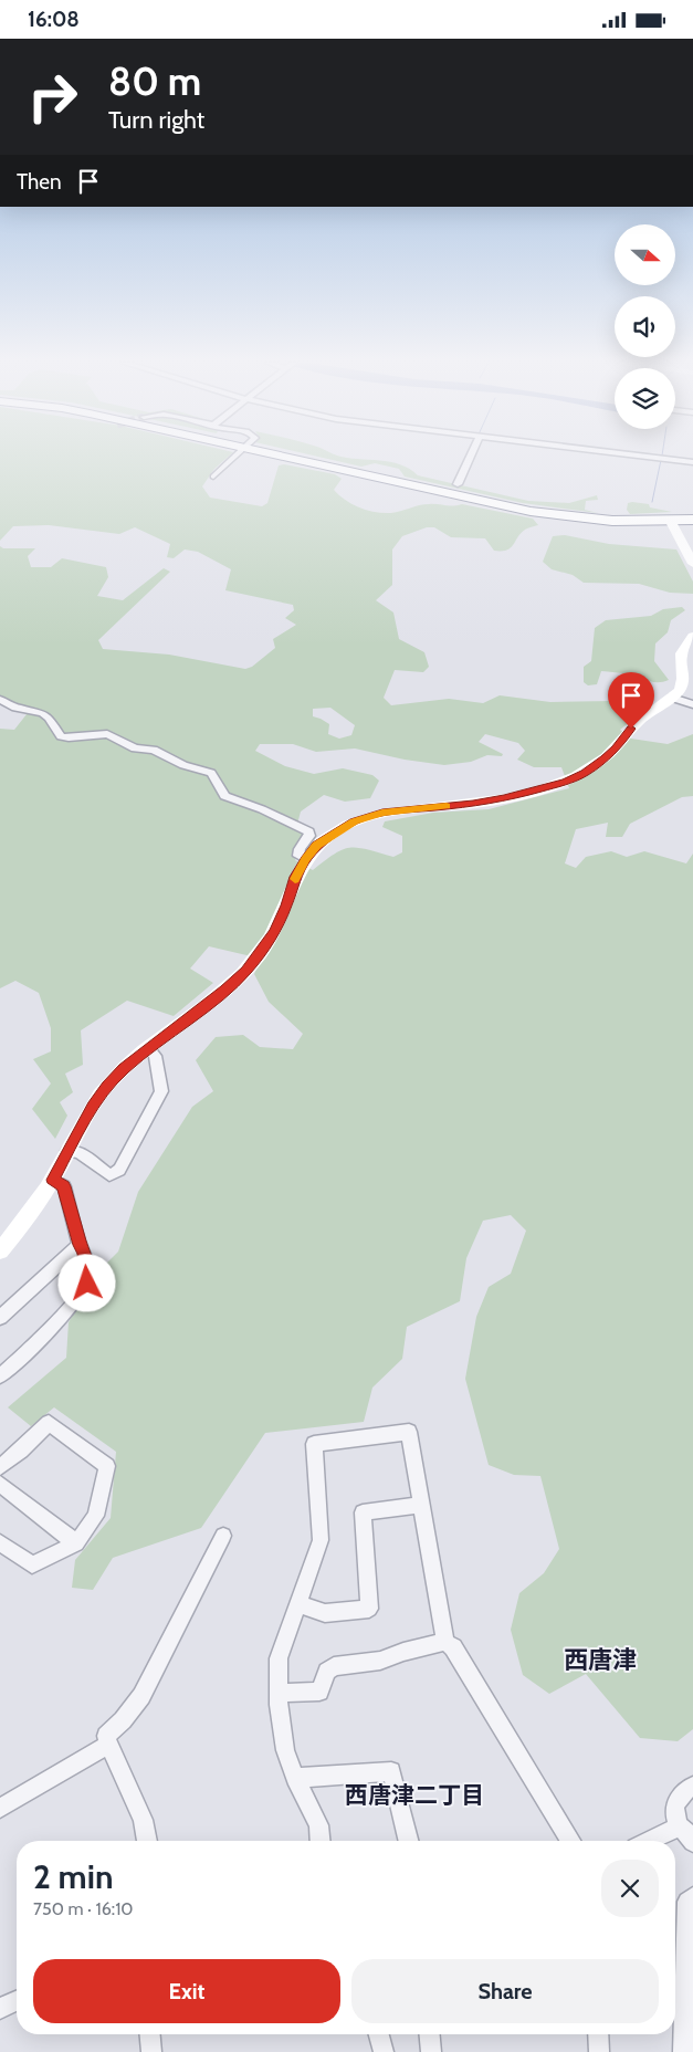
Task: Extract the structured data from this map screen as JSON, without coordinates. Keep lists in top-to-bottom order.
{
  "districts": ["西唐津", "西唐津二丁目"],
  "north": "right",
  "page": {
    "status": "16:08",
    "turn": ["80 m", "Turn right"],
    "then": "Then",
    "heading": ["2 min", "750 m · 16:10"],
    "buttons": ["Exit", "Share"]
  }
}
